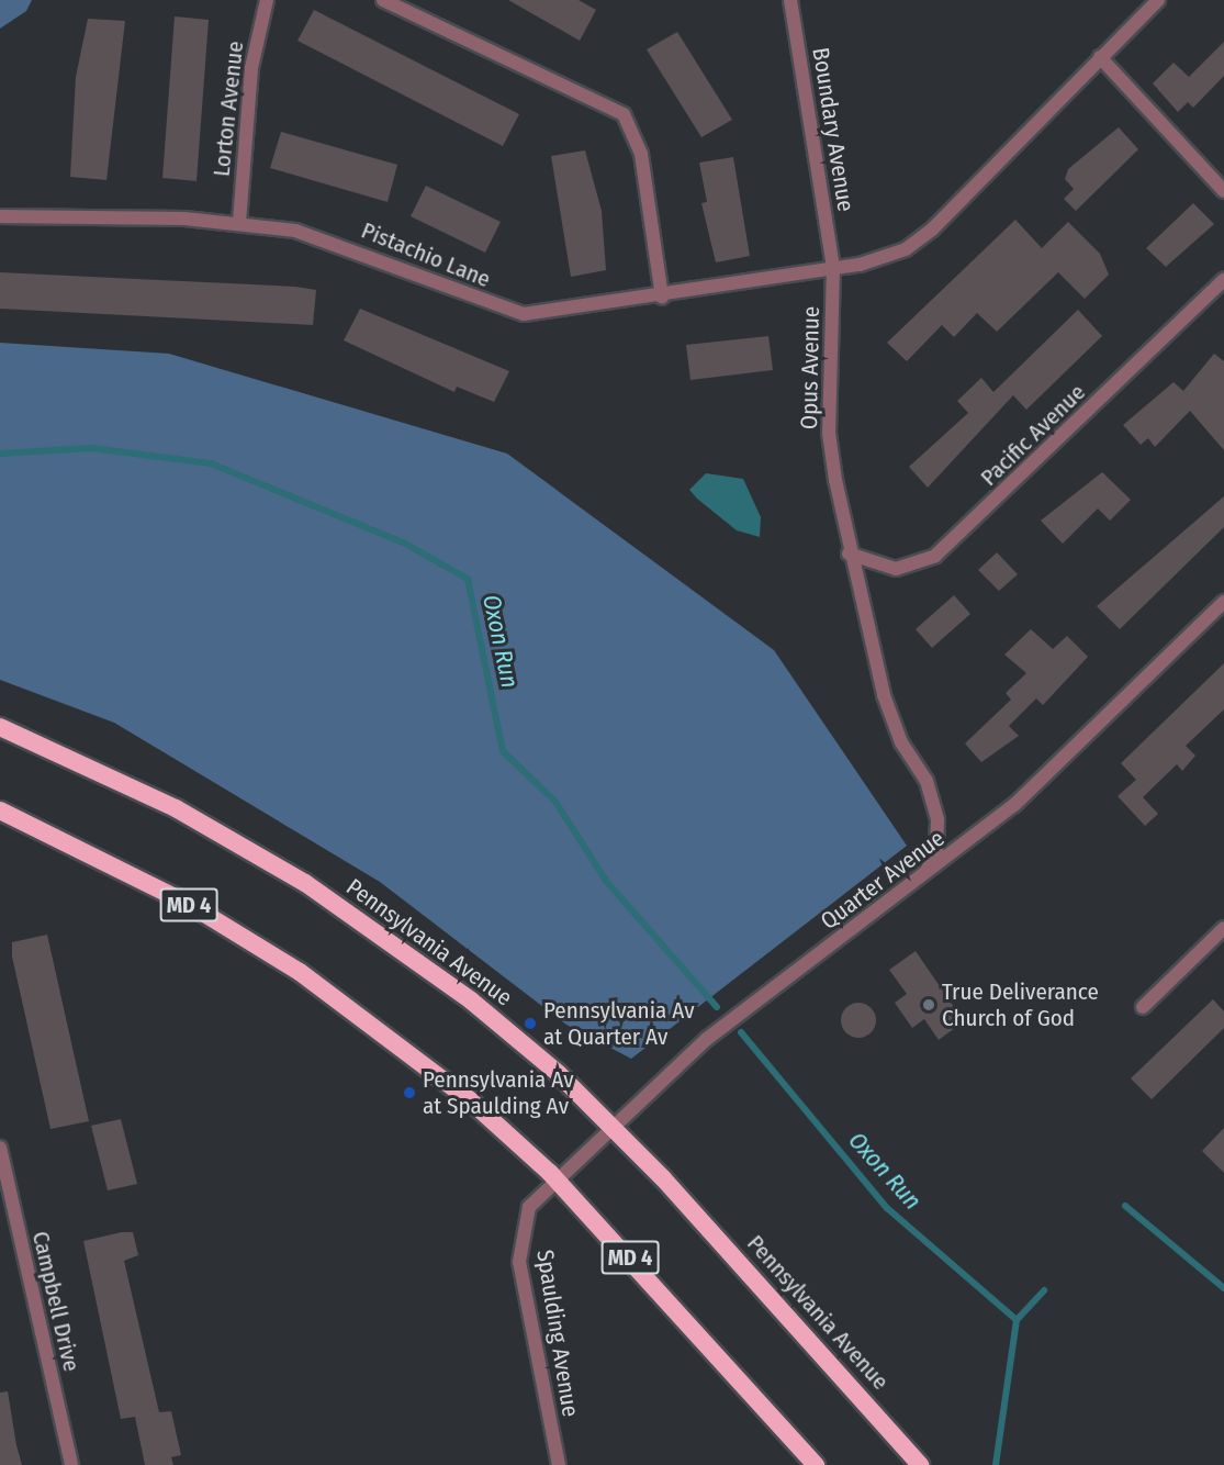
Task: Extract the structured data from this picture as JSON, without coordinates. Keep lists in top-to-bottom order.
{
  "streets": {
    "highway": ["MD 4", "Pennsylvania Avenue"],
    "street": [
      "Lorton Avenue",
      "Boundary Avenue",
      "Pistachio Lane",
      "Opus Avenue",
      "Pacific Avenue",
      "Quarter Avenue",
      "Campbell Drive",
      "Spaulding Avenue"
    ]
  },
  "crossings": [
    ["Lorton Avenue", "Pistachio Lane"],
    ["Boundary Avenue", "Pistachio Lane"],
    ["Boundary Avenue", "Opus Avenue"],
    ["Pistachio Lane", "Opus Avenue"],
    ["Opus Avenue", "Pacific Avenue"],
    ["Opus Avenue", "Quarter Avenue"],
    ["Quarter Avenue", "MD 4"],
    ["Quarter Avenue", "Pennsylvania Avenue"],
    ["Quarter Avenue", "Spaulding Avenue"],
    ["MD 4", "Spaulding Avenue"]
  ],
  "water": ["Oxon Run"],
  "places": ["True Deliverance Church of God", "Pennsylvania Av at Quarter Av", "Pennsylvania Av at Spaulding Av"]
}
